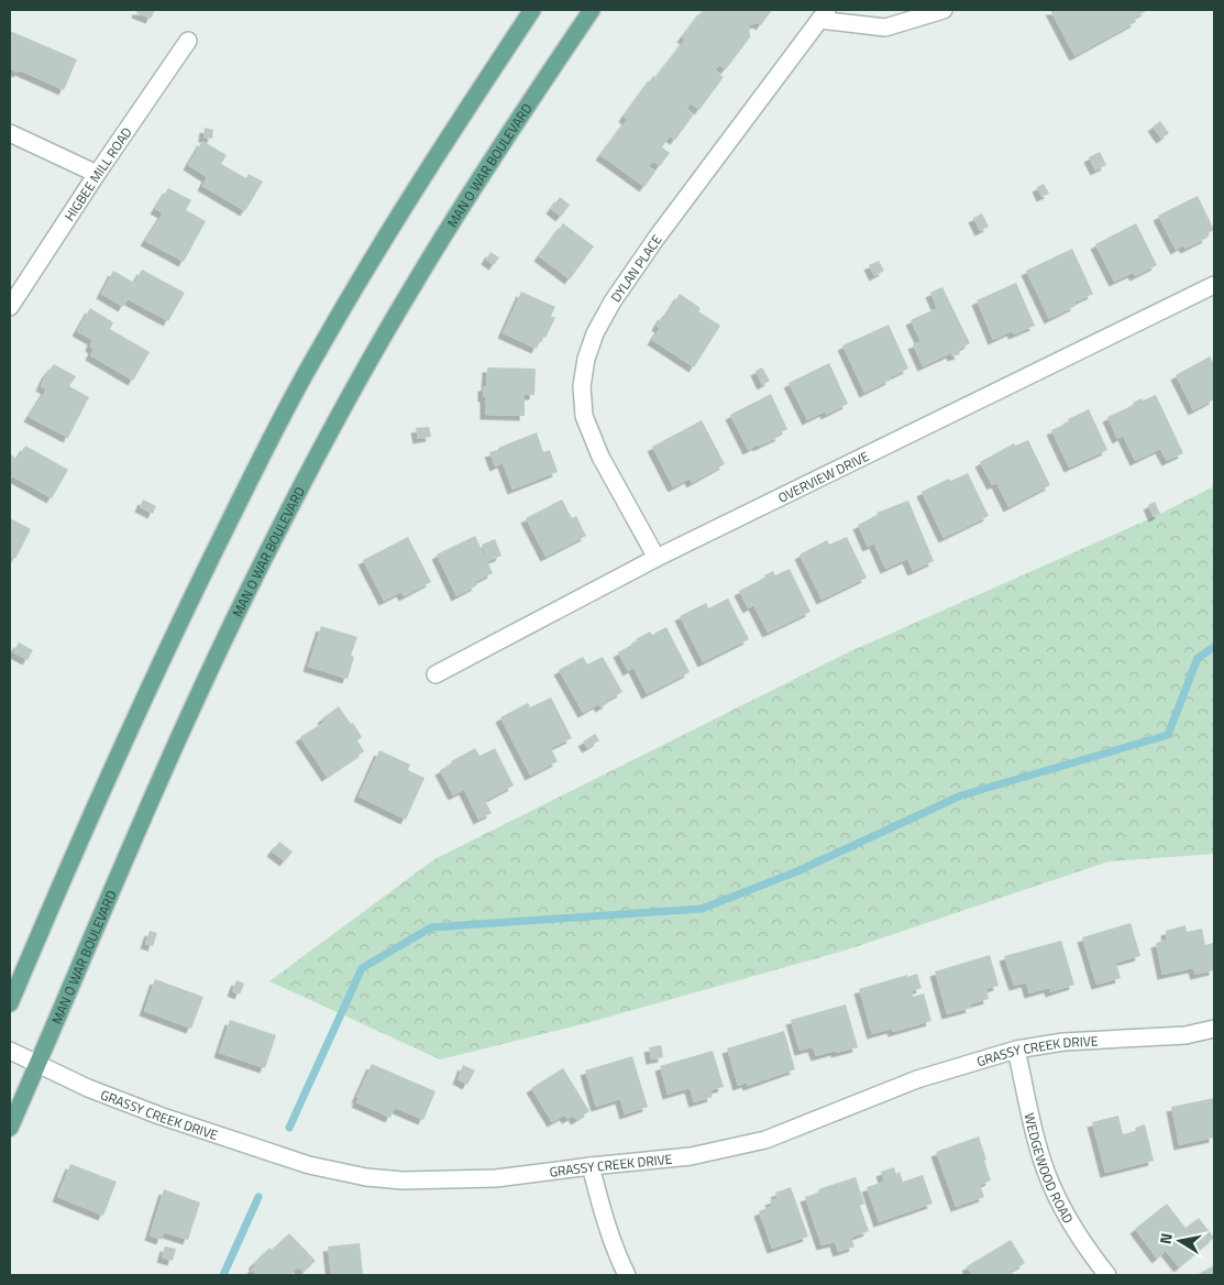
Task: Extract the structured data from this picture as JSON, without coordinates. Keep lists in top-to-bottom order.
{
  "streets": {
    "main road": ["MAN O WAR BOULEVARD"],
    "street": [
      "HIGBEE MILL ROAD",
      "DYLAN PLACE",
      "OVERVIEW DRIVE",
      "GRASSY CREEK DRIVE",
      "WEDGEWOOD ROAD"
    ]
  },
  "crossings": [
    ["MAN O WAR BOULEVARD", "GRASSY CREEK DRIVE"],
    ["DYLAN PLACE", "OVERVIEW DRIVE"],
    ["GRASSY CREEK DRIVE", "WEDGEWOOD ROAD"]
  ],
  "north": "left"
}
